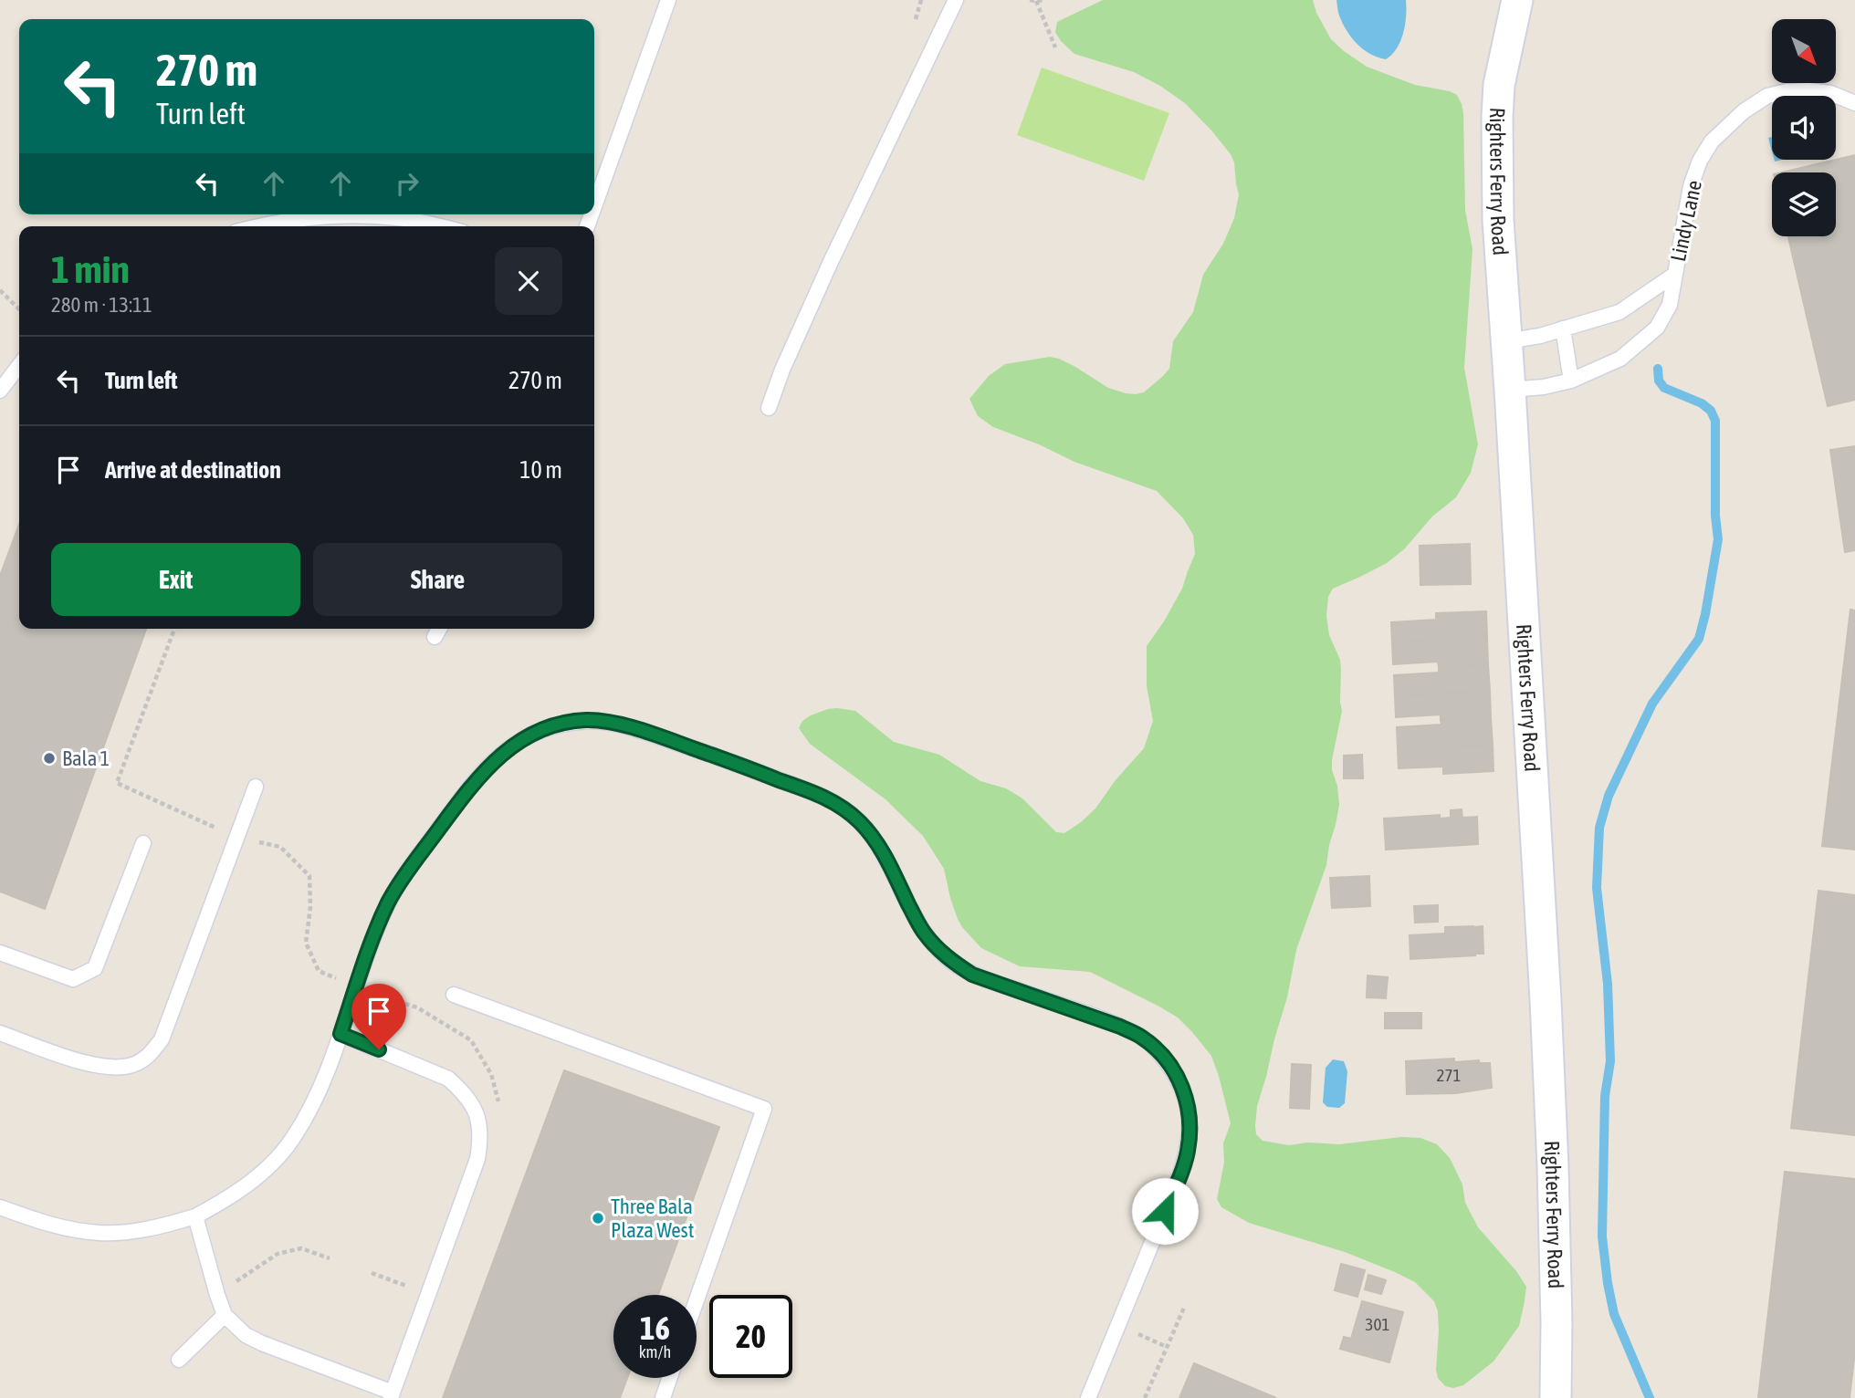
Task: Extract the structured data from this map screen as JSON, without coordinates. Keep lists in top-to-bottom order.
{
  "streets": {
    "street": ["Righters Ferry Road"],
    "lane": ["Lindy Lane"]
  },
  "crossings": [
    ["Righters Ferry Road", "Lindy Lane"]
  ],
  "places": ["Bala 1", "Three Bala Plaza West"],
  "house_numbers": ["271", "301"],
  "north": "bottom right",
  "page": {
    "turn": ["270 m", "Turn left"],
    "heading": ["1 min", "280 m · 13:11"],
    "list": [
      {
        "name": "Turn left",
        "value": "270 m"
      },
      {
        "name": "Arrive at destination",
        "value": "10 m"
      }
    ],
    "buttons": ["Exit", "Share"],
    "speed": "16 km/h",
    "limit": "20"
  }
}
